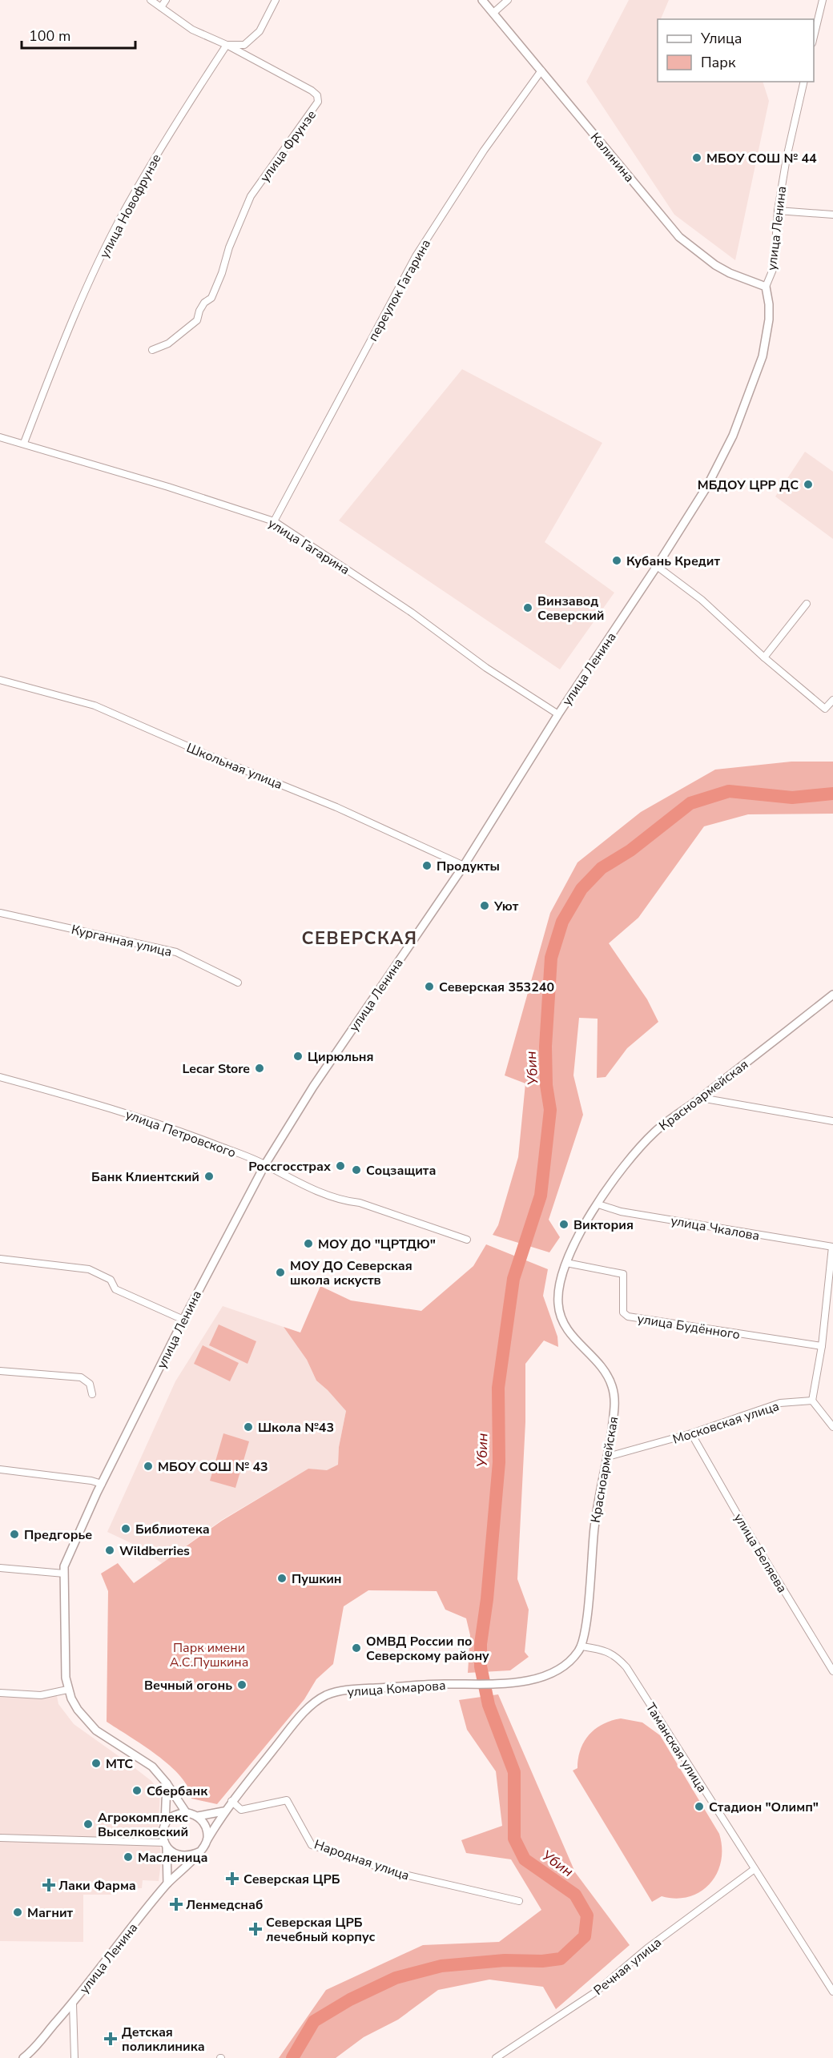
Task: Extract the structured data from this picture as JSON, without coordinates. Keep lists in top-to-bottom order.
{
  "streets": {
    "street": [
      "улица Фрунзе",
      "Калинина",
      "улица Новофрунзе",
      "улица Ленина",
      "переулок Гагарина",
      "улица Гагарина",
      "Школьная улица",
      "Курганная улица",
      "Красноармейская",
      "улица Петровского",
      "улица Чкалова",
      "улица Будённого",
      "Московская улица",
      "улица Беляева",
      "улица Комарова",
      "Таманская улица",
      "Народная улица",
      "Речная улица"
    ]
  },
  "crossings": [
    ["улица Фрунзе", "улица Новофрунзе"],
    ["Калинина", "улица Ленина"],
    ["Калинина", "переулок Гагарина"],
    ["улица Новофрунзе", "улица Гагарина"],
    ["улица Ленина", "улица Гагарина"],
    ["улица Ленина", "Школьная улица"],
    ["улица Ленина", "улица Петровского"],
    ["улица Ленина", "улица Комарова"],
    ["переулок Гагарина", "улица Гагарина"],
    ["Красноармейская", "улица Чкалова"],
    ["Красноармейская", "улица Будённого"],
    ["Красноармейская", "Московская улица"],
    ["Красноармейская", "улица Комарова"],
    ["Красноармейская", "Таманская улица"],
    ["Московская улица", "улица Беляева"],
    ["улица Комарова", "Таманская улица"],
    ["улица Комарова", "Народная улица"],
    ["Таманская улица", "Речная улица"]
  ],
  "districts": ["СЕВЕРСКАЯ"],
  "water": ["Убин"],
  "parks": ["Парк имени А.С.Пушкина"],
  "places": {
    "other": [
      "МБОУ СОШ № 44",
      "МБДОУ ЦРР ДС",
      "Кубань Кредит",
      "Винзавод Северский",
      "Продукты",
      "Уют",
      "Северская 353240",
      "Цирюльня",
      "Lecar Store",
      "Россгосстрах",
      "Соцзащита",
      "Банк Клиентский",
      "Виктория",
      "МОУ ДО \"ЦРТДЮ\"",
      "МОУ ДО Северская школа искуств",
      "Школа №43",
      "МБОУ СОШ № 43",
      "Библиотека",
      "Предгорье",
      "Wildberries",
      "Пушкин",
      "ОМВД России по Северскому району",
      "Вечный огонь",
      "МТС",
      "Сбербанк",
      "Стадион \"Олимп\"",
      "Агрокомплекс Выселковский",
      "Масленица",
      "Магнит"
    ],
    "health": [
      "Северская ЦРБ",
      "Лаки Фарма",
      "Ленмедснаб",
      "Северская ЦРБ лечебный корпус",
      "Детская поликлиника"
    ]
  },
  "legend": ["Улица", "Парк"],
  "scale_bar": "100 m"
}
